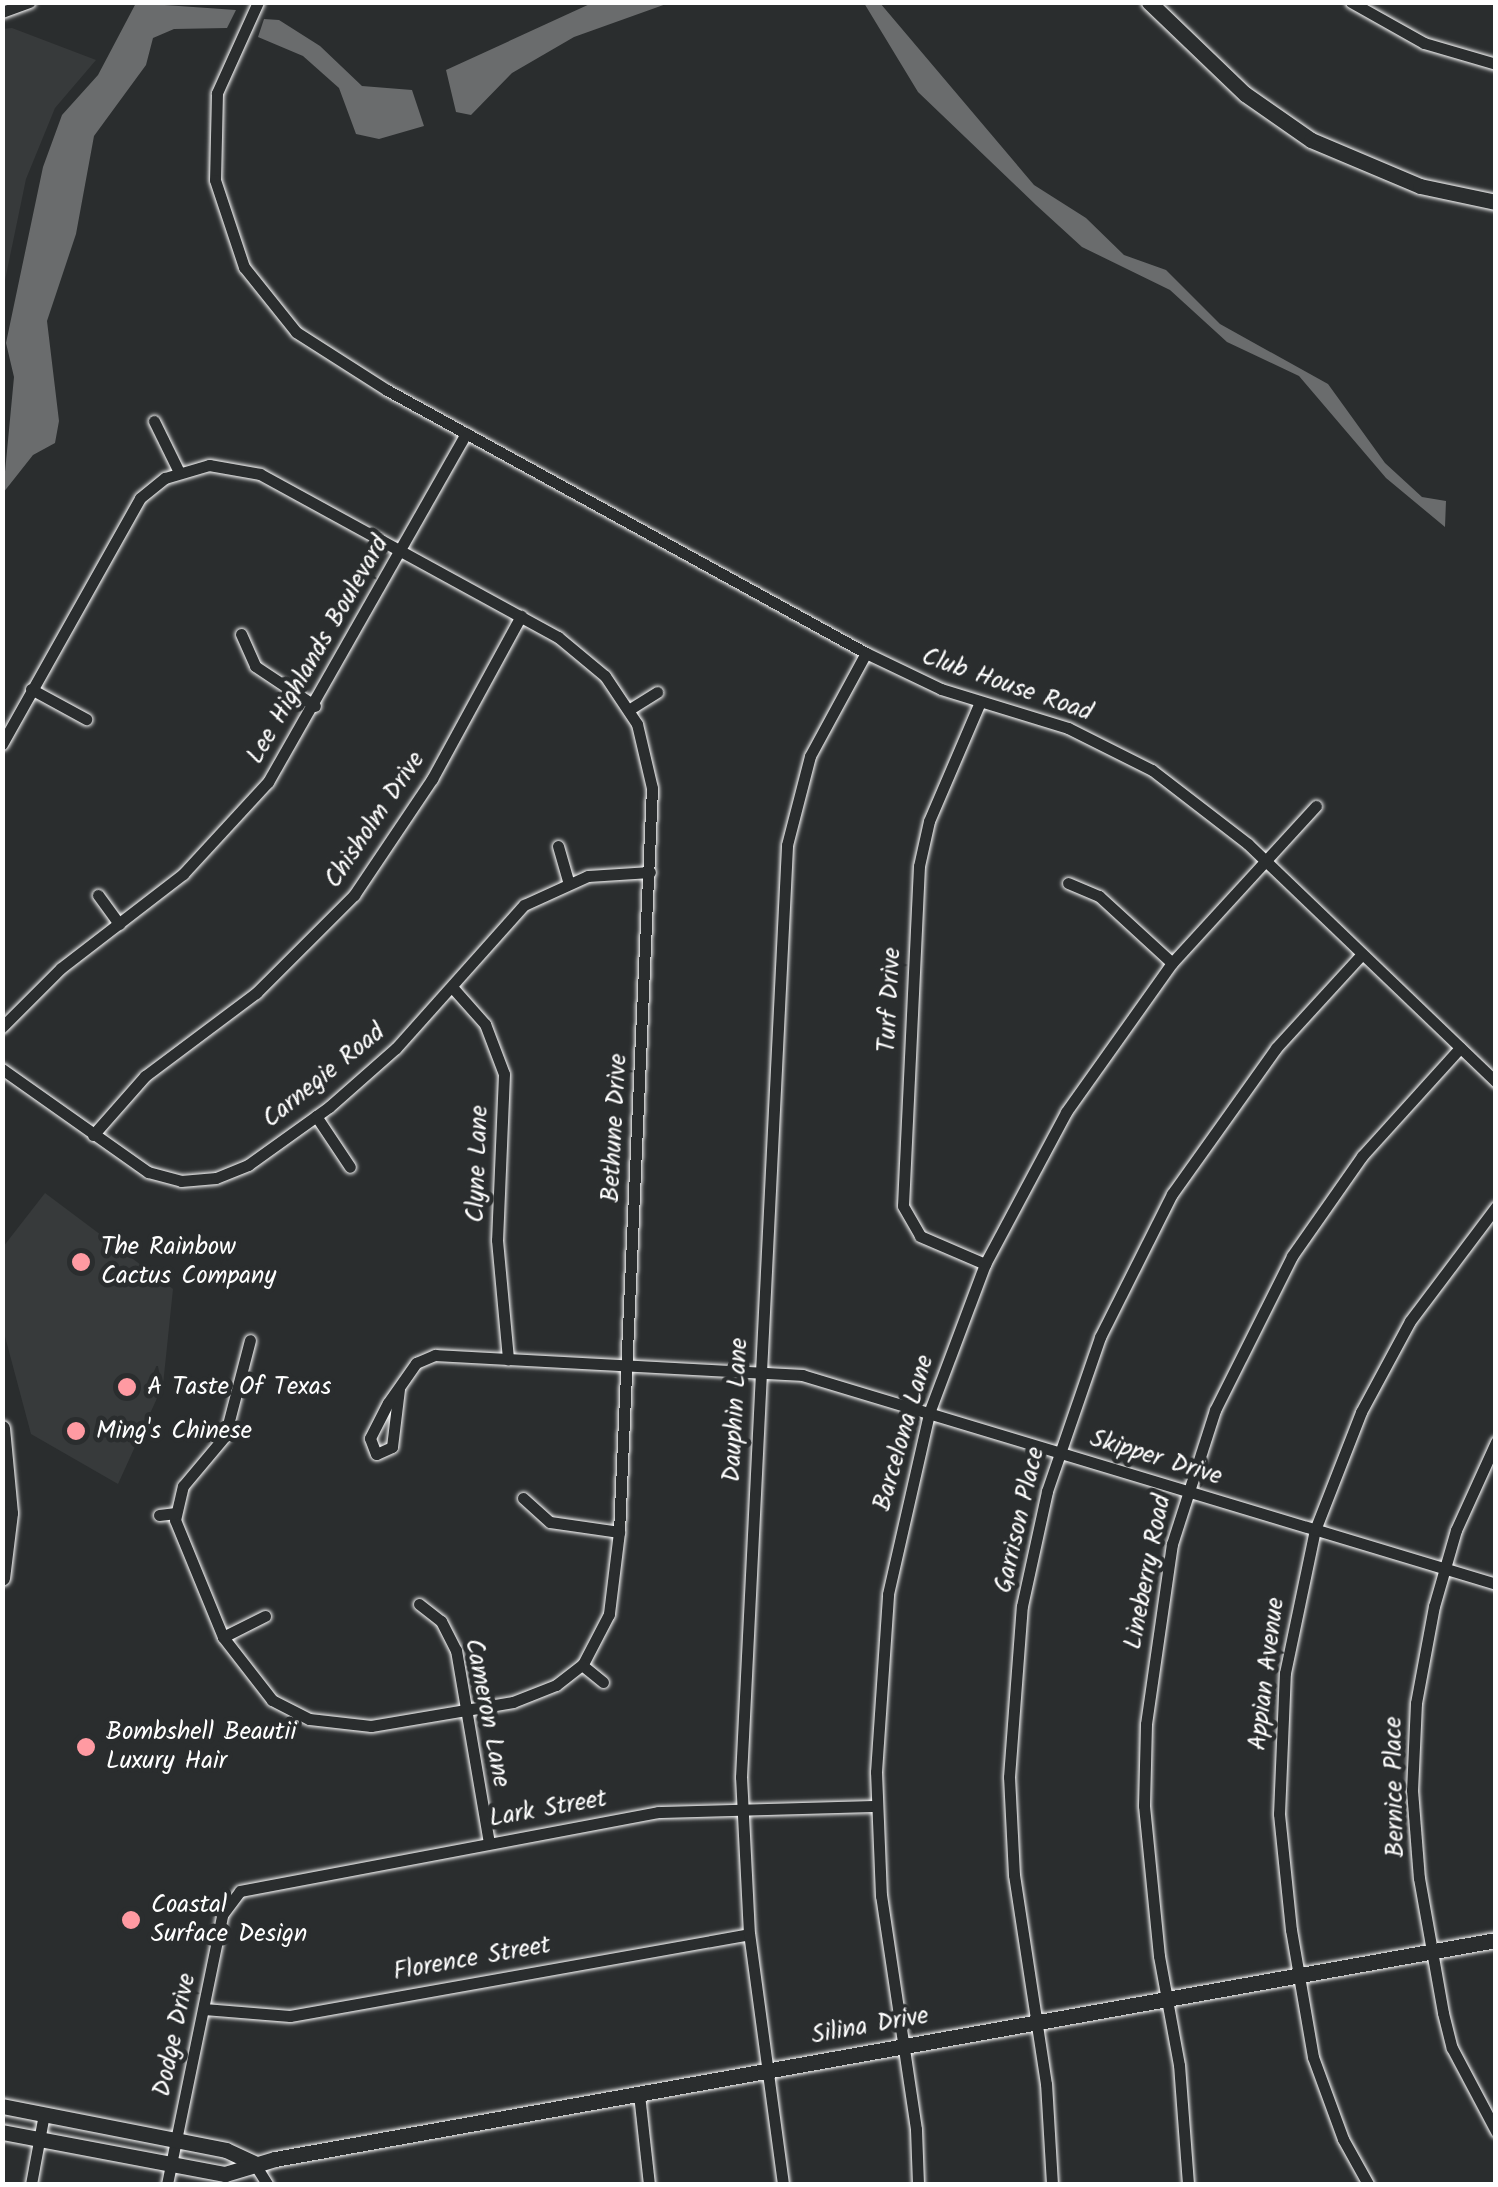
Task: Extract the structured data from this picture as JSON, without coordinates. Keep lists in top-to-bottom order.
{
  "streets": {
    "street": [
      "Lee Highlands Boulevard",
      "Club House Road",
      "Chisholm Drive",
      "Turf Drive",
      "Carnegie Road",
      "Bethune Drive",
      "Clyne Lane",
      "Dauphin Lane",
      "Barcelona Lane",
      "Skipper Drive",
      "Garrison Place",
      "Lineberry Road",
      "Appian Avenue",
      "Cameron Lane",
      "Bernice Place",
      "Lark Street",
      "Florence Street",
      "Silina Drive",
      "Dodge Drive"
    ]
  },
  "crossings": [
    ["Lee Highlands Boulevard", "Club House Road"],
    ["Lee Highlands Boulevard", "Bethune Drive"],
    ["Club House Road", "Turf Drive"],
    ["Club House Road", "Dauphin Lane"],
    ["Club House Road", "Barcelona Lane"],
    ["Club House Road", "Garrison Place"],
    ["Club House Road", "Lineberry Road"],
    ["Chisholm Drive", "Carnegie Road"],
    ["Chisholm Drive", "Bethune Drive"],
    ["Turf Drive", "Barcelona Lane"],
    ["Carnegie Road", "Bethune Drive"],
    ["Carnegie Road", "Clyne Lane"],
    ["Bethune Drive", "Skipper Drive"],
    ["Bethune Drive", "Cameron Lane"],
    ["Clyne Lane", "Skipper Drive"],
    ["Dauphin Lane", "Skipper Drive"],
    ["Dauphin Lane", "Lark Street"],
    ["Dauphin Lane", "Florence Street"],
    ["Dauphin Lane", "Silina Drive"],
    ["Barcelona Lane", "Skipper Drive"],
    ["Barcelona Lane", "Lark Street"],
    ["Barcelona Lane", "Silina Drive"],
    ["Skipper Drive", "Garrison Place"],
    ["Skipper Drive", "Lineberry Road"],
    ["Skipper Drive", "Appian Avenue"],
    ["Skipper Drive", "Bernice Place"],
    ["Garrison Place", "Silina Drive"],
    ["Lineberry Road", "Silina Drive"],
    ["Appian Avenue", "Silina Drive"],
    ["Cameron Lane", "Lark Street"],
    ["Bernice Place", "Silina Drive"],
    ["Lark Street", "Dodge Drive"],
    ["Florence Street", "Dodge Drive"],
    ["Silina Drive", "Dodge Drive"]
  ],
  "places": [
    "The Rainbow Cactus Company",
    "A Taste Of Texas",
    "Ming's Chinese",
    "Bombshell Beautii Luxury Hair",
    "Coastal Surface Design"
  ]
}
